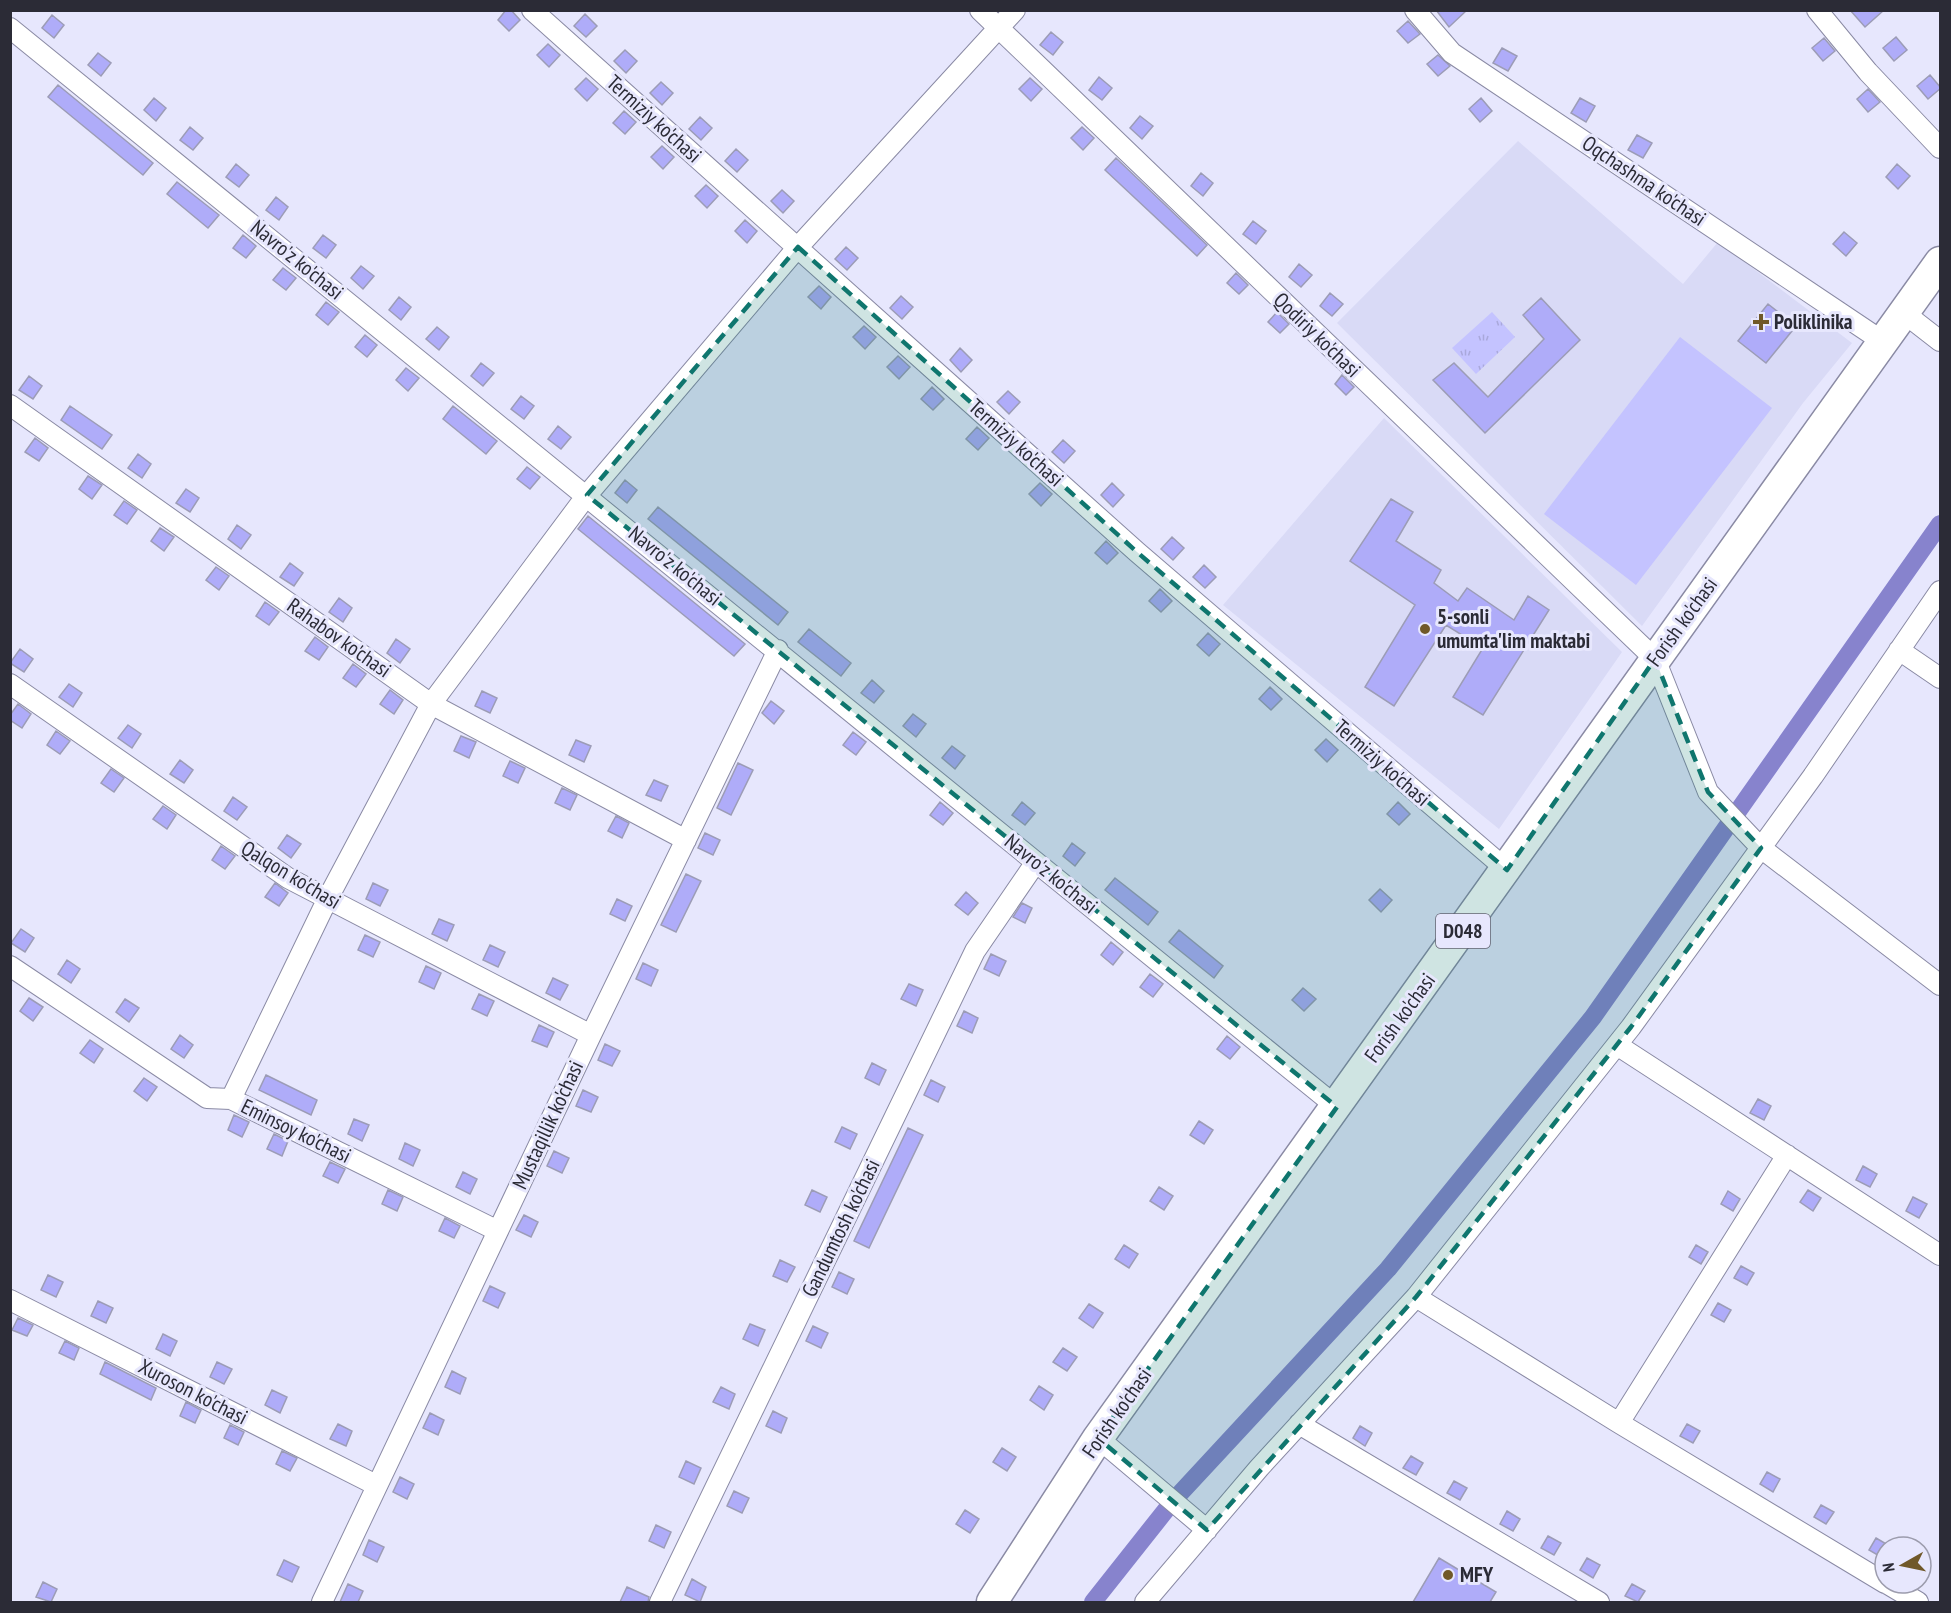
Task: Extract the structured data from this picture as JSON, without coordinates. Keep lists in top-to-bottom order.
{
  "streets": {
    "main road": ["Forish ko'chasi", "D048"],
    "street": [
      "Termiziy ko'chasi",
      "Oqchashma ko'chasi",
      "Navro'z ko'chasi",
      "Qodiriy ko'chasi",
      "Rahabov ko'chasi",
      "Qalqon ko'chasi",
      "Mustaqillik ko'chasi",
      "Eminsoy ko'chasi",
      "Gandumtosh ko'chasi",
      "Xuroson ko'chasi"
    ]
  },
  "crossings": [
    ["Termiziy ko'chasi", "Forish ko'chasi"],
    ["Oqchashma ko'chasi", "Forish ko'chasi"],
    ["Navro'z ko'chasi", "Forish ko'chasi"],
    ["Navro'z ko'chasi", "Mustaqillik ko'chasi"],
    ["Navro'z ko'chasi", "Gandumtosh ko'chasi"],
    ["Qodiriy ko'chasi", "Forish ko'chasi"],
    ["Rahabov ko'chasi", "Mustaqillik ko'chasi"],
    ["Qalqon ko'chasi", "Mustaqillik ko'chasi"],
    ["Mustaqillik ko'chasi", "Eminsoy ko'chasi"],
    ["Mustaqillik ko'chasi", "Xuroson ko'chasi"]
  ],
  "places": {
    "health": ["Poliklinika"],
    "other": ["5-sonli umumta'lim maktabi", "MFY"]
  },
  "north": "left"
}
